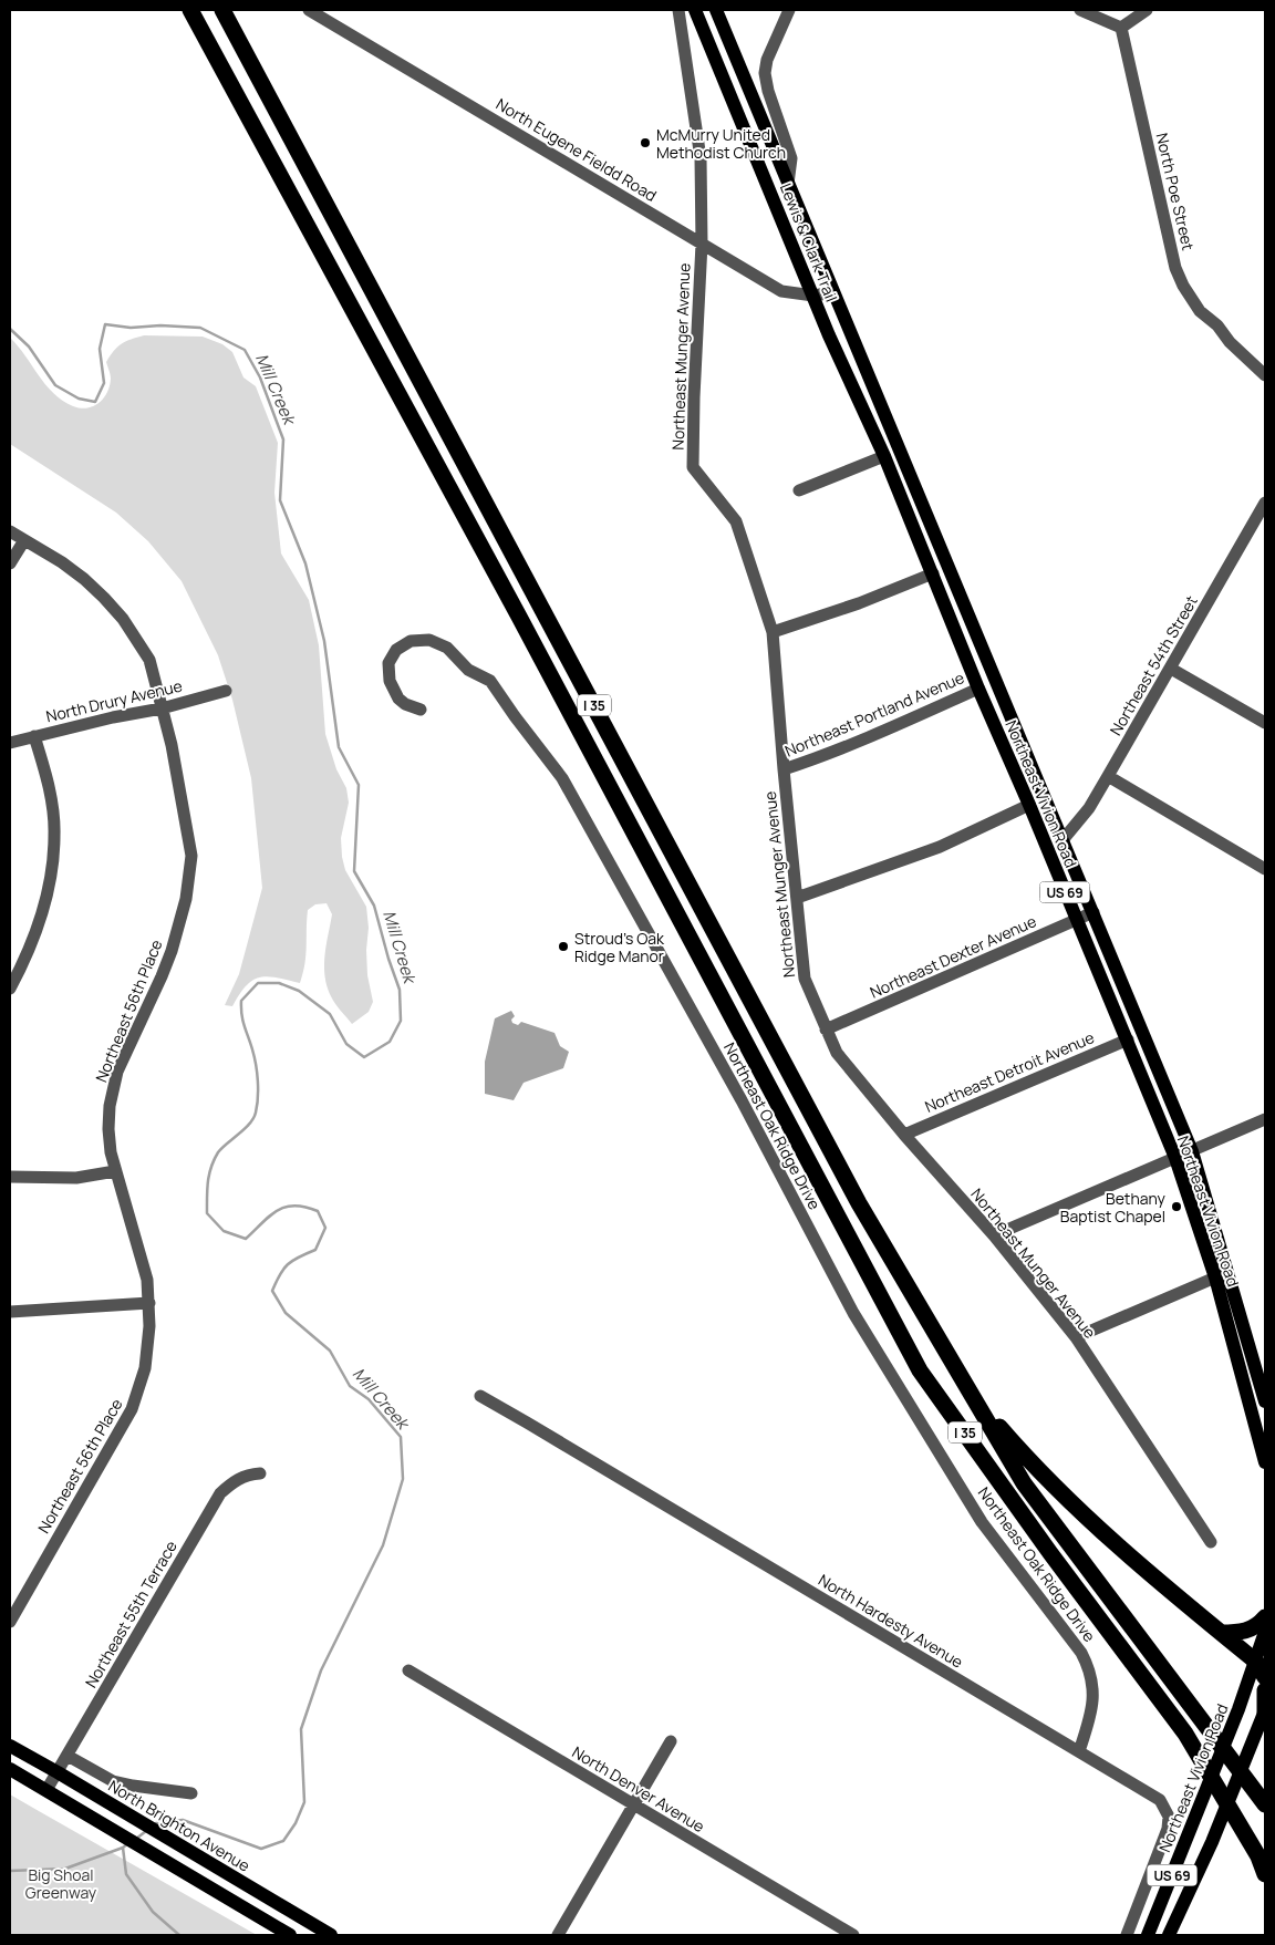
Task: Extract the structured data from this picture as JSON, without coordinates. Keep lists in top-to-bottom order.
{
  "streets": {
    "highway": ["I 35"],
    "main road": [
      "Lewis & Clark Trail",
      "Northeast Vivion Road",
      "US 69",
      "North Brighton Avenue"
    ],
    "street": [
      "North Eugene Fieldd Road",
      "North Poe Street",
      "Northeast Munger Avenue",
      "Northeast 54th Street",
      "North Drury Avenue",
      "Northeast Portland Avenue",
      "Northeast Dexter Avenue",
      "Northeast 56th Place",
      "Northeast Detroit Avenue",
      "Northeast Oak Ridge Drive",
      "Northeast 55th Terrace",
      "North Hardesty Avenue",
      "North Denver Avenue"
    ]
  },
  "crossings": [
    ["North Eugene Fieldd Road", "Lewis & Clark Trail"],
    ["North Eugene Fieldd Road", "Northeast Munger Avenue"],
    ["Lewis & Clark Trail", "Northeast Vivion Road"],
    ["Northeast Munger Avenue", "Northeast Portland Avenue"],
    ["Northeast Munger Avenue", "Northeast Dexter Avenue"],
    ["Northeast Munger Avenue", "Northeast Detroit Avenue"],
    ["Northeast 54th Street", "Northeast Vivion Road"],
    ["North Drury Avenue", "Northeast 56th Place"],
    ["Northeast Portland Avenue", "Northeast Vivion Road"],
    ["Northeast Vivion Road", "Northeast Dexter Avenue"],
    ["Northeast Vivion Road", "Northeast Detroit Avenue"],
    ["Northeast Oak Ridge Drive", "North Hardesty Avenue"],
    ["Northeast 55th Terrace", "North Brighton Avenue"]
  ],
  "water": ["Mill Creek"],
  "parks": ["Big Shoal Greenway"],
  "places": ["McMurry United Methodist Church", "Stroud's Oak Ridge Manor", "Bethany Baptist Chapel"]
}
